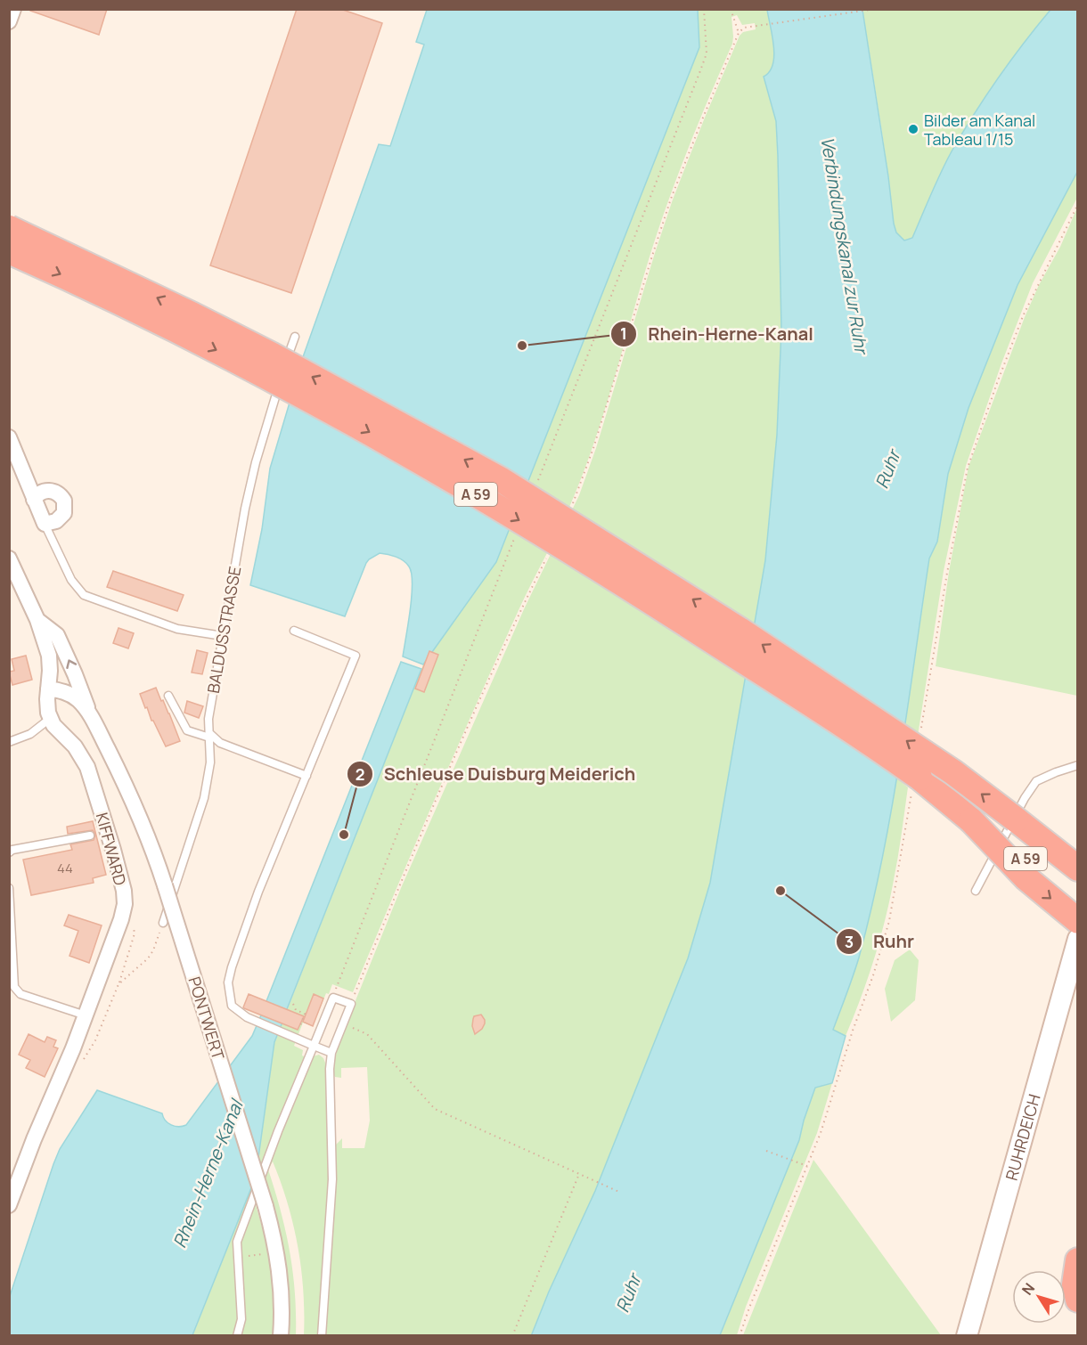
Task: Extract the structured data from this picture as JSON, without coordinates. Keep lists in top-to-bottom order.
{
  "streets": {
    "highway": ["A 59"],
    "main road": ["RUHRDEICH"],
    "street": ["KIFFWARD", "PONTWERT"],
    "lane": ["BALDUSSTRASSE"]
  },
  "crossings": [
    ["KIFFWARD", "PONTWERT"]
  ],
  "water": ["Verbindungskanal zur Ruhr", "Ruhr", "Rhein-Herne-Kanal"],
  "places": [
    "Bilder am Kanal Tableau 1/15",
    "Rhein-Herne-Kanal",
    "Schleuse Duisburg Meiderich",
    "Ruhr"
  ],
  "house_numbers": ["44"],
  "north": "top left"
}
